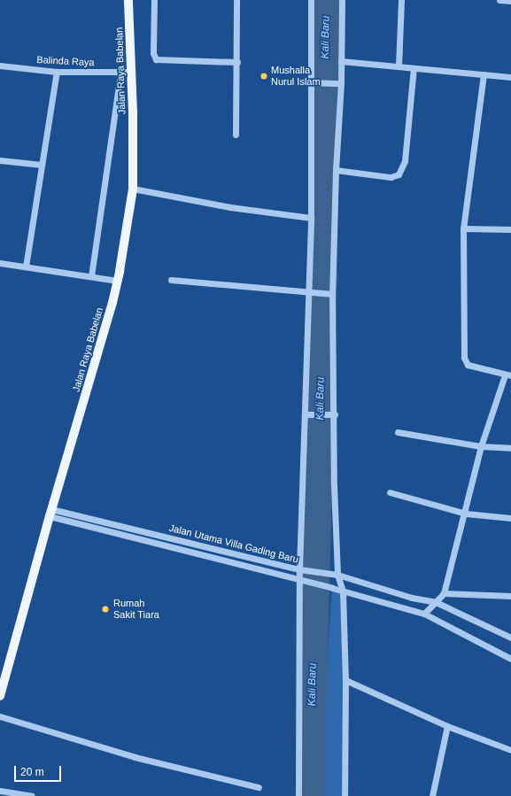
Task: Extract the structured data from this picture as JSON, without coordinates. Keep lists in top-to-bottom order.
{
  "streets": {
    "main road": ["Jalan Raya Babelan"],
    "street": ["Balinda Raya", "Jalan Utama Villa Gading Baru"]
  },
  "crossings": [
    ["Balinda Raya", "Jalan Raya Babelan"],
    ["Jalan Raya Babelan", "Jalan Utama Villa Gading Baru"]
  ],
  "water": ["Kali Baru"],
  "places": ["Mushalla Nurul Islam", "Rumah Sakit Tiara"],
  "scale_bar": "20 m"
}
